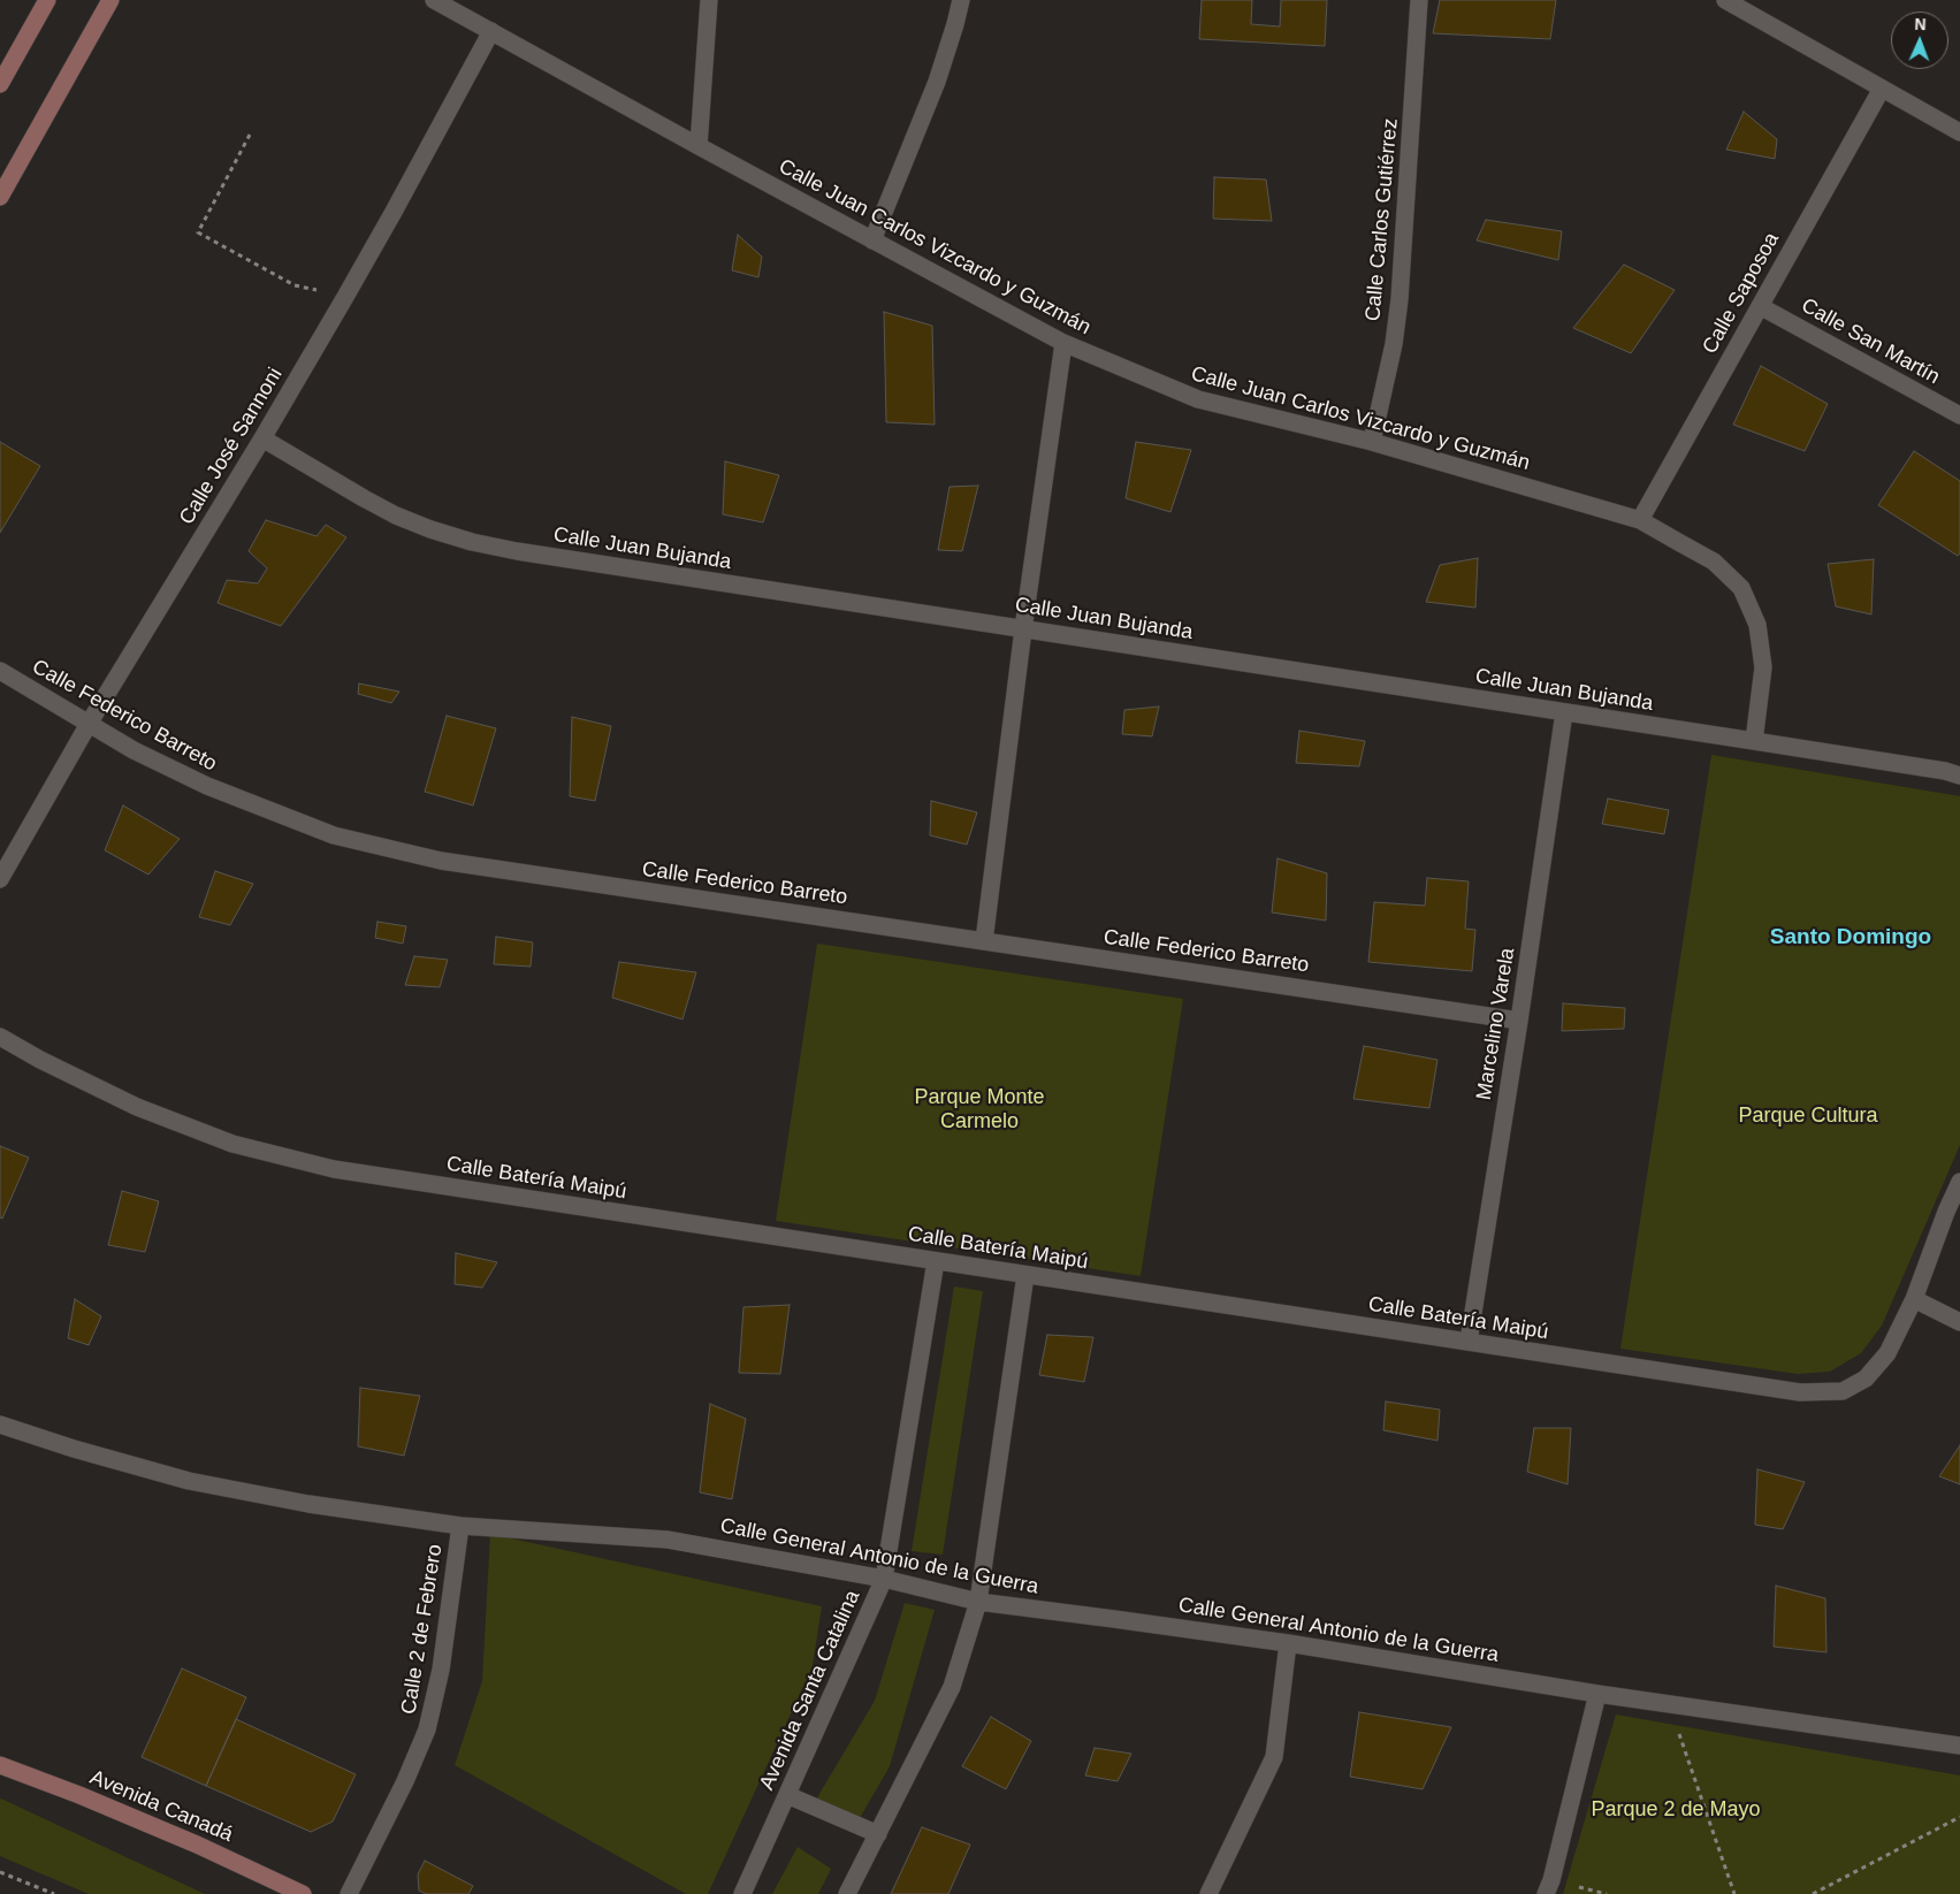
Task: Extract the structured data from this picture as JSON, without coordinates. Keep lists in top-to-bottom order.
{
  "streets": {
    "main road": ["Avenida Canadá"],
    "street": [
      "Calle Carlos Gutiérrez",
      "Calle Juan Carlos Vizcardo y Guzmán",
      "Calle Saposoa",
      "Calle San Martín",
      "Calle José Sannoni",
      "Calle Juan Bujanda",
      "Calle Federico Barreto",
      "Marcelino Varela",
      "Calle Batería Maipú",
      "Calle General Antonio de la Guerra",
      "Calle 2 de Febrero",
      "Avenida Santa Catalina"
    ]
  },
  "crossings": [
    ["Calle Carlos Gutiérrez", "Calle Juan Carlos Vizcardo y Guzmán"],
    ["Calle Juan Carlos Vizcardo y Guzmán", "Calle Saposoa"],
    ["Calle Juan Carlos Vizcardo y Guzmán", "Calle José Sannoni"],
    ["Calle Juan Carlos Vizcardo y Guzmán", "Calle Juan Bujanda"],
    ["Calle Saposoa", "Calle San Martín"],
    ["Calle José Sannoni", "Calle Juan Bujanda"],
    ["Calle José Sannoni", "Calle Federico Barreto"],
    ["Calle Juan Bujanda", "Marcelino Varela"],
    ["Calle Federico Barreto", "Marcelino Varela"],
    ["Marcelino Varela", "Calle Batería Maipú"],
    ["Calle Batería Maipú", "Avenida Santa Catalina"],
    ["Calle General Antonio de la Guerra", "Calle 2 de Febrero"],
    ["Calle General Antonio de la Guerra", "Avenida Santa Catalina"]
  ],
  "districts": ["Santo Domingo"],
  "parks": ["Parque Monte Carmelo", "Parque Cultura", "Parque 2 de Mayo"],
  "north": "top"
}
